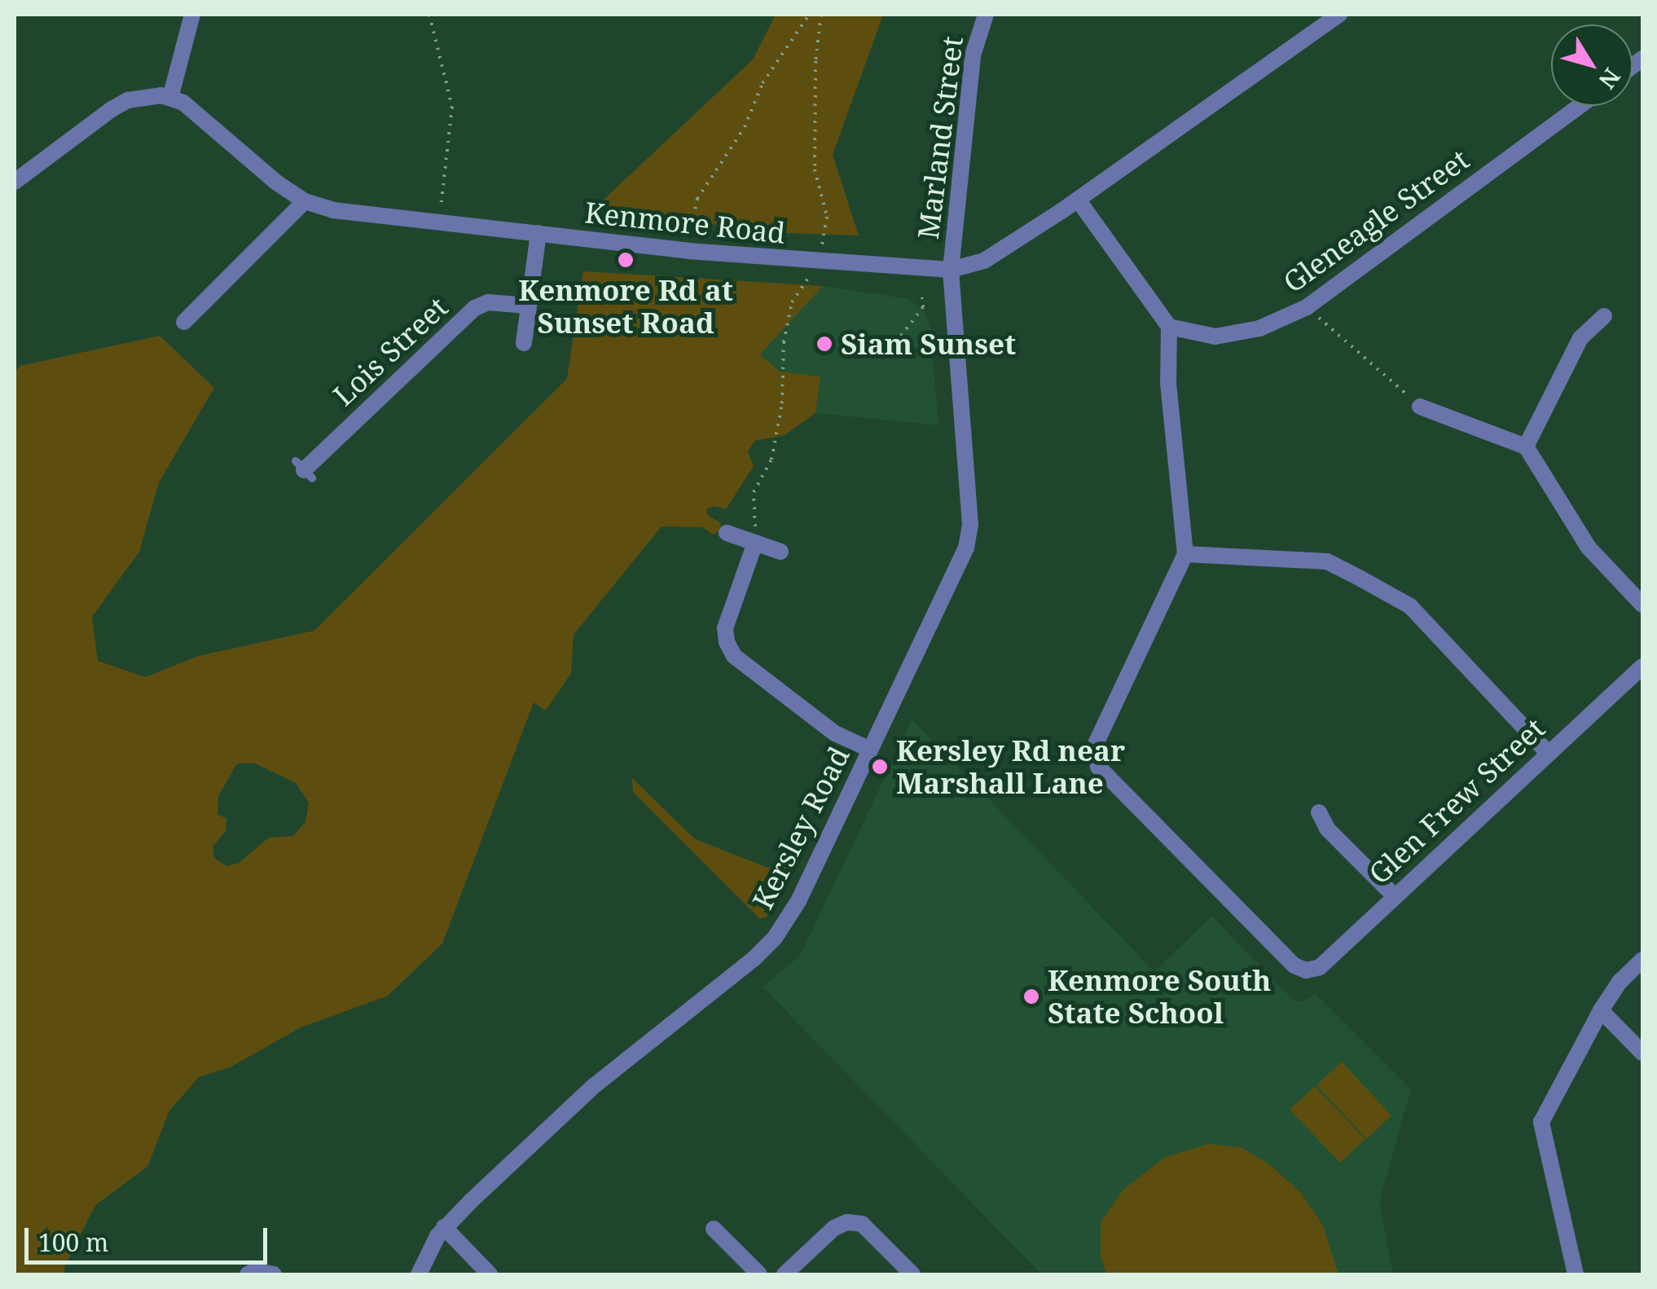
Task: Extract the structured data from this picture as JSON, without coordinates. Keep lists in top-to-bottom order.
{
  "streets": {
    "street": [
      "Marland Street",
      "Gleneagle Street",
      "Kenmore Road",
      "Lois Street",
      "Glen Frew Street",
      "Kersley Road"
    ]
  },
  "crossings": [
    ["Marland Street", "Kenmore Road"],
    ["Marland Street", "Kersley Road"],
    ["Kenmore Road", "Kersley Road"]
  ],
  "places": [
    "Kenmore Rd at Sunset Road",
    "Siam Sunset",
    "Kersley Rd near Marshall Lane",
    "Kenmore South State School"
  ],
  "scale_bar": "100 m",
  "north": "bottom right"
}
